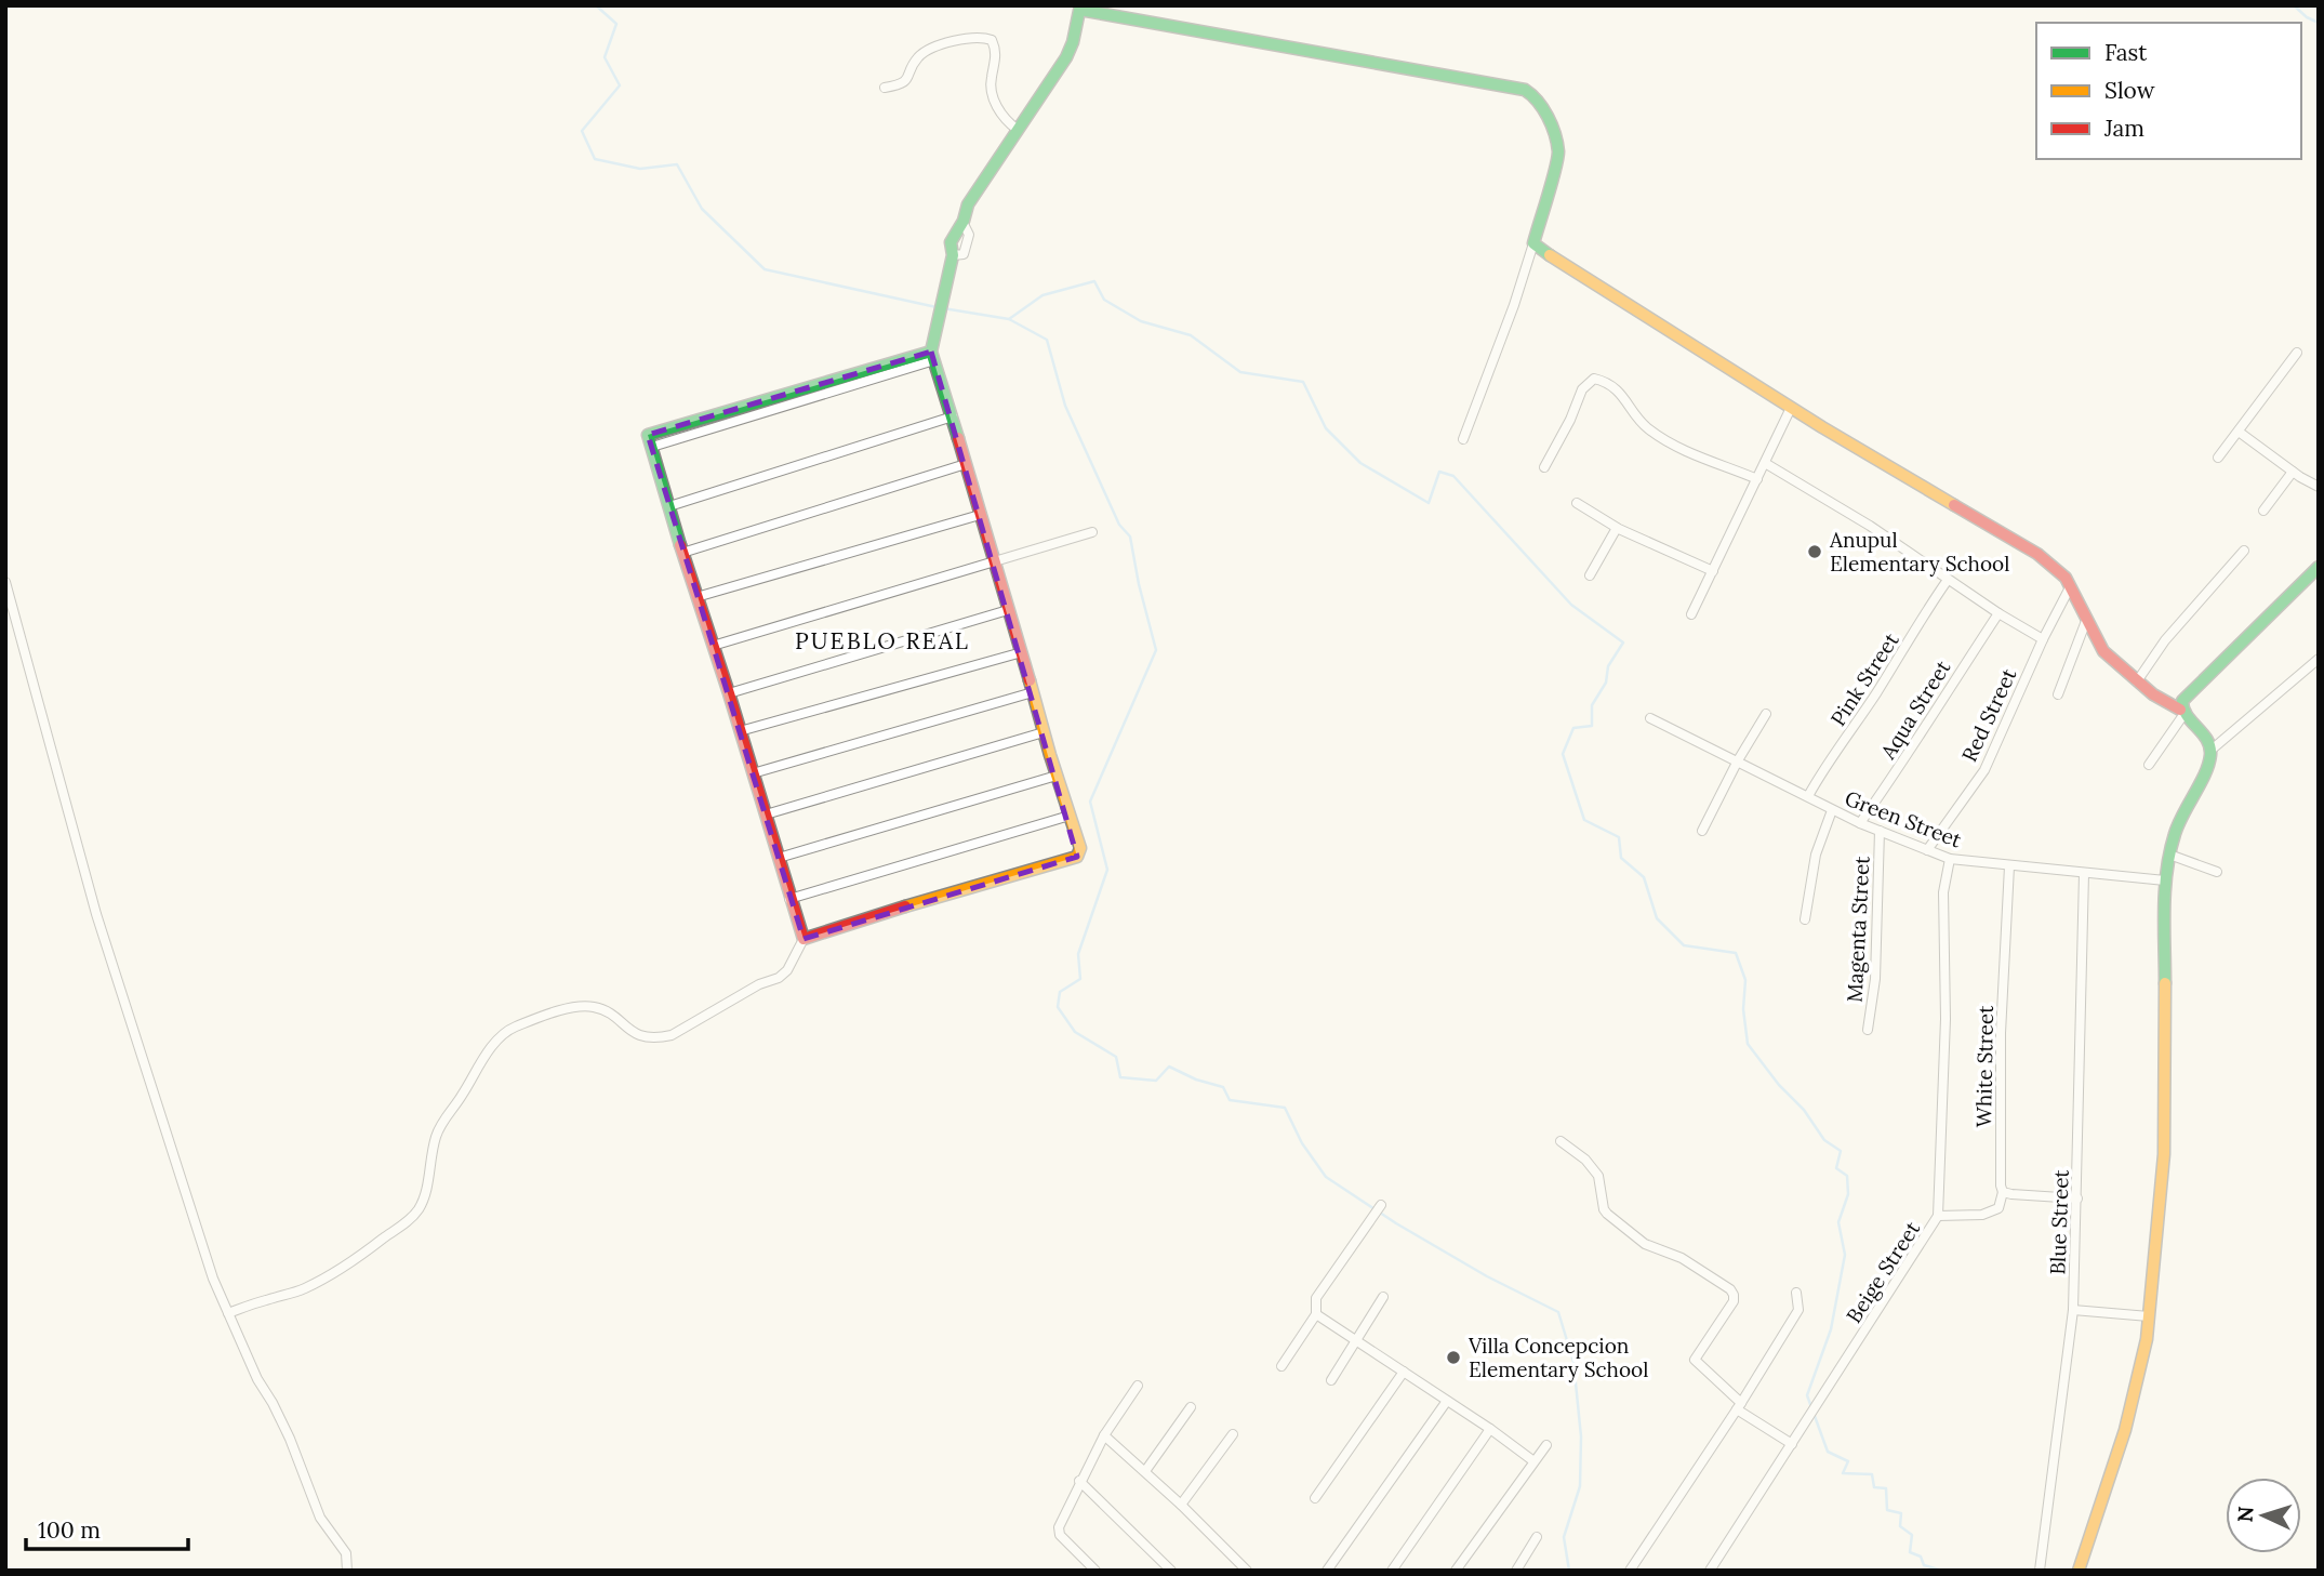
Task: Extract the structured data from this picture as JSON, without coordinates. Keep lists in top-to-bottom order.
{
  "streets": {
    "street": [
      "Pink Street",
      "Aqua Street",
      "Red Street",
      "Green Street",
      "Magenta Street",
      "White Street",
      "Blue Street",
      "Beige Street"
    ]
  },
  "crossings": [
    ["Pink Street", "Green Street"],
    ["Aqua Street", "Green Street"],
    ["Red Street", "Green Street"],
    ["Green Street", "Magenta Street"],
    ["Green Street", "White Street"],
    ["Green Street", "Blue Street"],
    ["Green Street", "Beige Street"]
  ],
  "districts": ["PUEBLO REAL"],
  "places": ["Anupul Elementary School", "Villa Concepcion Elementary School"],
  "legend": ["Fast", "Slow", "Jam"],
  "scale_bar": "100 m",
  "north": "left"
}
